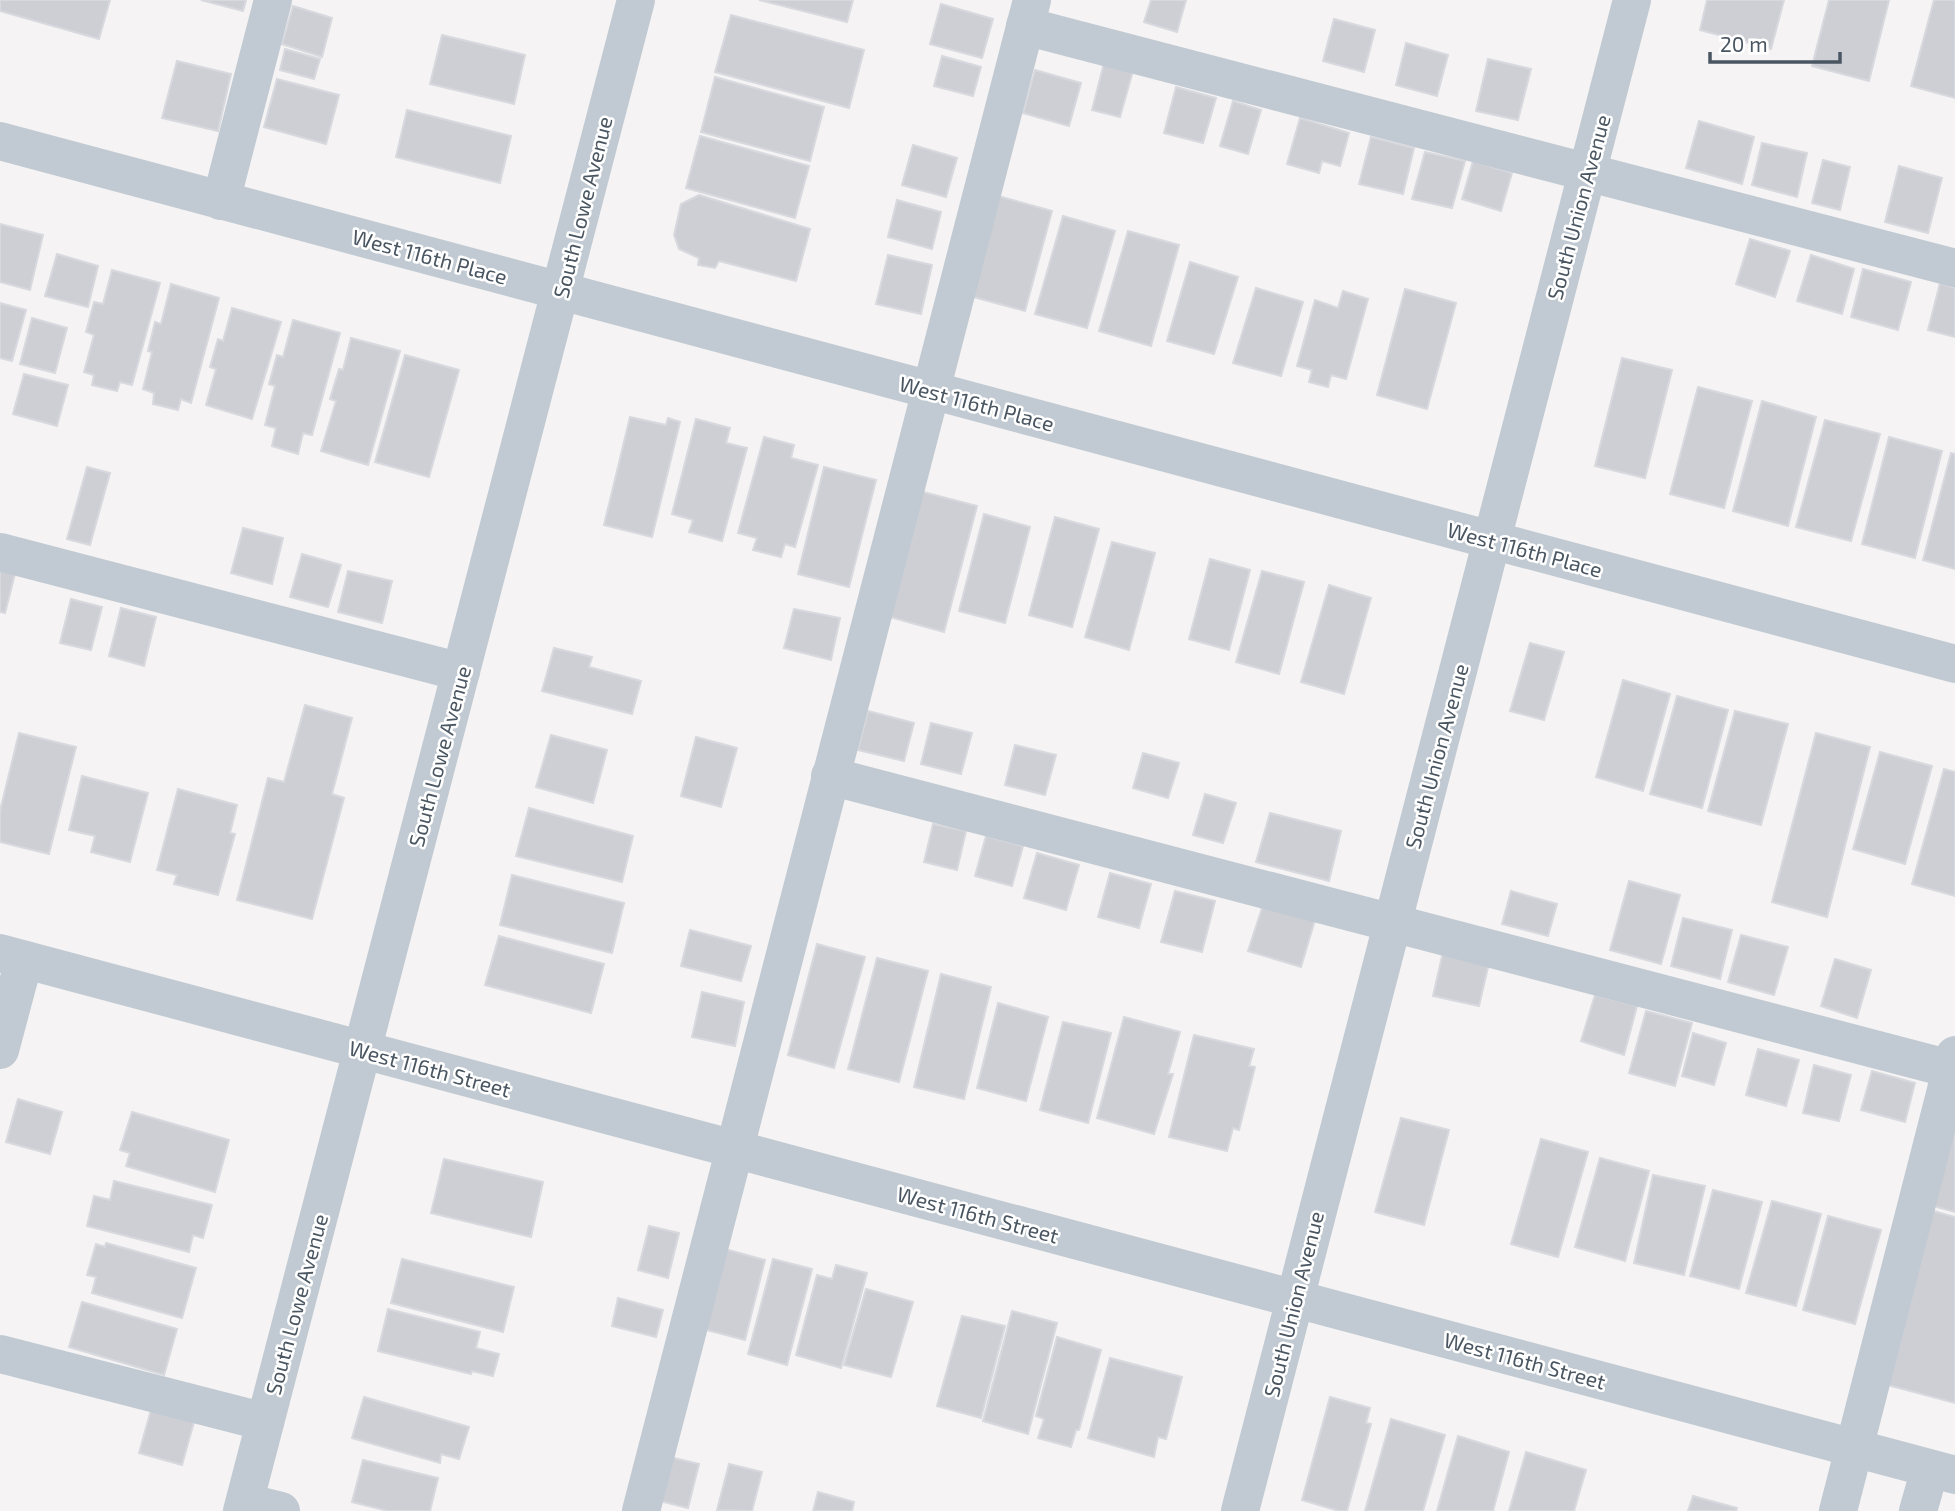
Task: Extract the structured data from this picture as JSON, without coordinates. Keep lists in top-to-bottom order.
{
  "streets": {
    "street": [
      "South Lowe Avenue",
      "South Union Avenue",
      "West 116th Place",
      "West 116th Street"
    ]
  },
  "crossings": [
    ["South Lowe Avenue", "West 116th Place"],
    ["South Lowe Avenue", "West 116th Street"],
    ["South Union Avenue", "West 116th Place"],
    ["South Union Avenue", "West 116th Street"]
  ],
  "scale_bar": "20 m"
}
